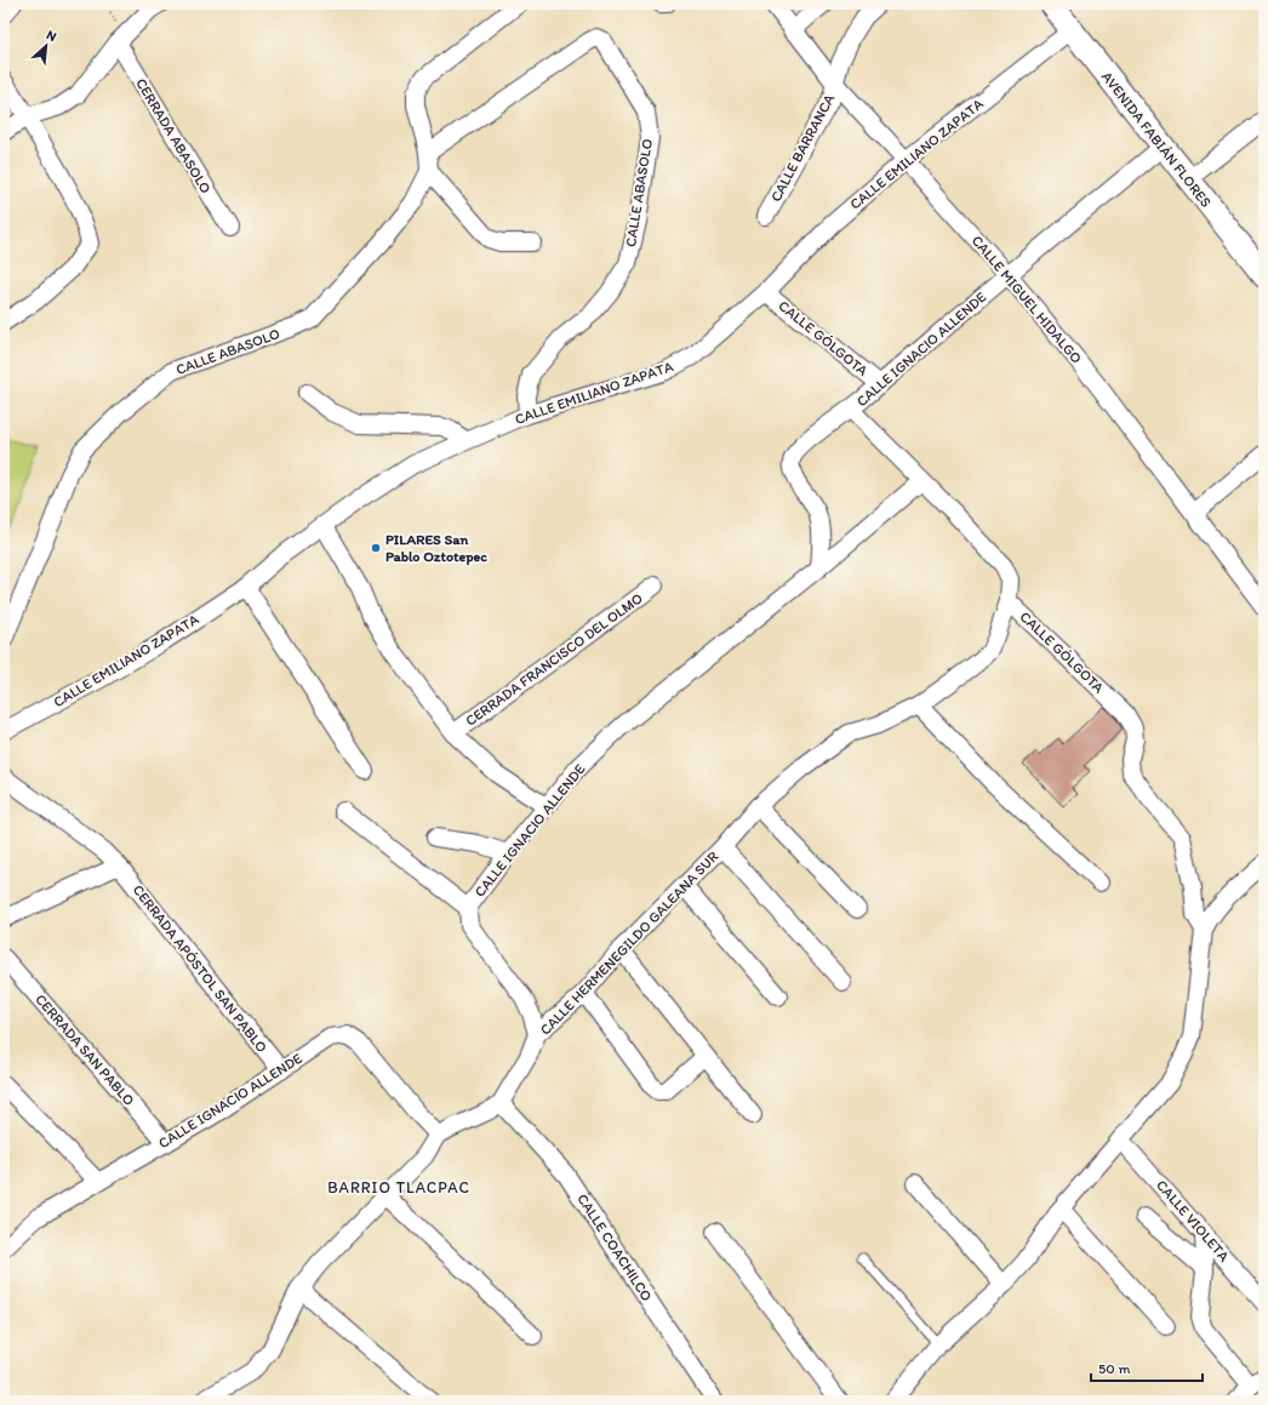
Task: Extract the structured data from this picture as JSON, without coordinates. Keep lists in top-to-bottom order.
{
  "streets": {
    "main road": ["AVENIDA FABIÁN FLORES"],
    "street": [
      "CERRADA ABASOLO",
      "CALLE BARRANCA",
      "CALLE EMILIANO ZAPATA",
      "CALLE ABASOLO",
      "CALLE MIGUEL HIDALGO",
      "CALLE GÓLGOTA",
      "CALLE IGNACIO ALLENDE",
      "CERRADA FRANCISCO DEL OLMO",
      "CALLE HERMENEGILDO GALEANA SUR",
      "CERRADA APÓSTOL SAN PABLO",
      "CERRADA SAN PABLO",
      "CALLE VIOLETA",
      "CALLE COACHILCO"
    ]
  },
  "crossings": [
    ["AVENIDA FABIÁN FLORES", "CALLE EMILIANO ZAPATA"],
    ["AVENIDA FABIÁN FLORES", "CALLE IGNACIO ALLENDE"],
    ["CALLE BARRANCA", "CALLE MIGUEL HIDALGO"],
    ["CALLE EMILIANO ZAPATA", "CALLE ABASOLO"],
    ["CALLE EMILIANO ZAPATA", "CALLE MIGUEL HIDALGO"],
    ["CALLE EMILIANO ZAPATA", "CALLE GÓLGOTA"],
    ["CALLE MIGUEL HIDALGO", "CALLE IGNACIO ALLENDE"],
    ["CALLE GÓLGOTA", "CALLE IGNACIO ALLENDE"],
    ["CALLE GÓLGOTA", "CALLE HERMENEGILDO GALEANA SUR"],
    ["CALLE IGNACIO ALLENDE", "CALLE HERMENEGILDO GALEANA SUR"],
    ["CALLE IGNACIO ALLENDE", "CERRADA APÓSTOL SAN PABLO"],
    ["CALLE IGNACIO ALLENDE", "CERRADA SAN PABLO"],
    ["CALLE HERMENEGILDO GALEANA SUR", "CALLE COACHILCO"]
  ],
  "districts": ["BARRIO TLACPAC"],
  "places": ["PILARES San Pablo Oztotepec"],
  "scale_bar": "50 m",
  "north": "top right"
}
